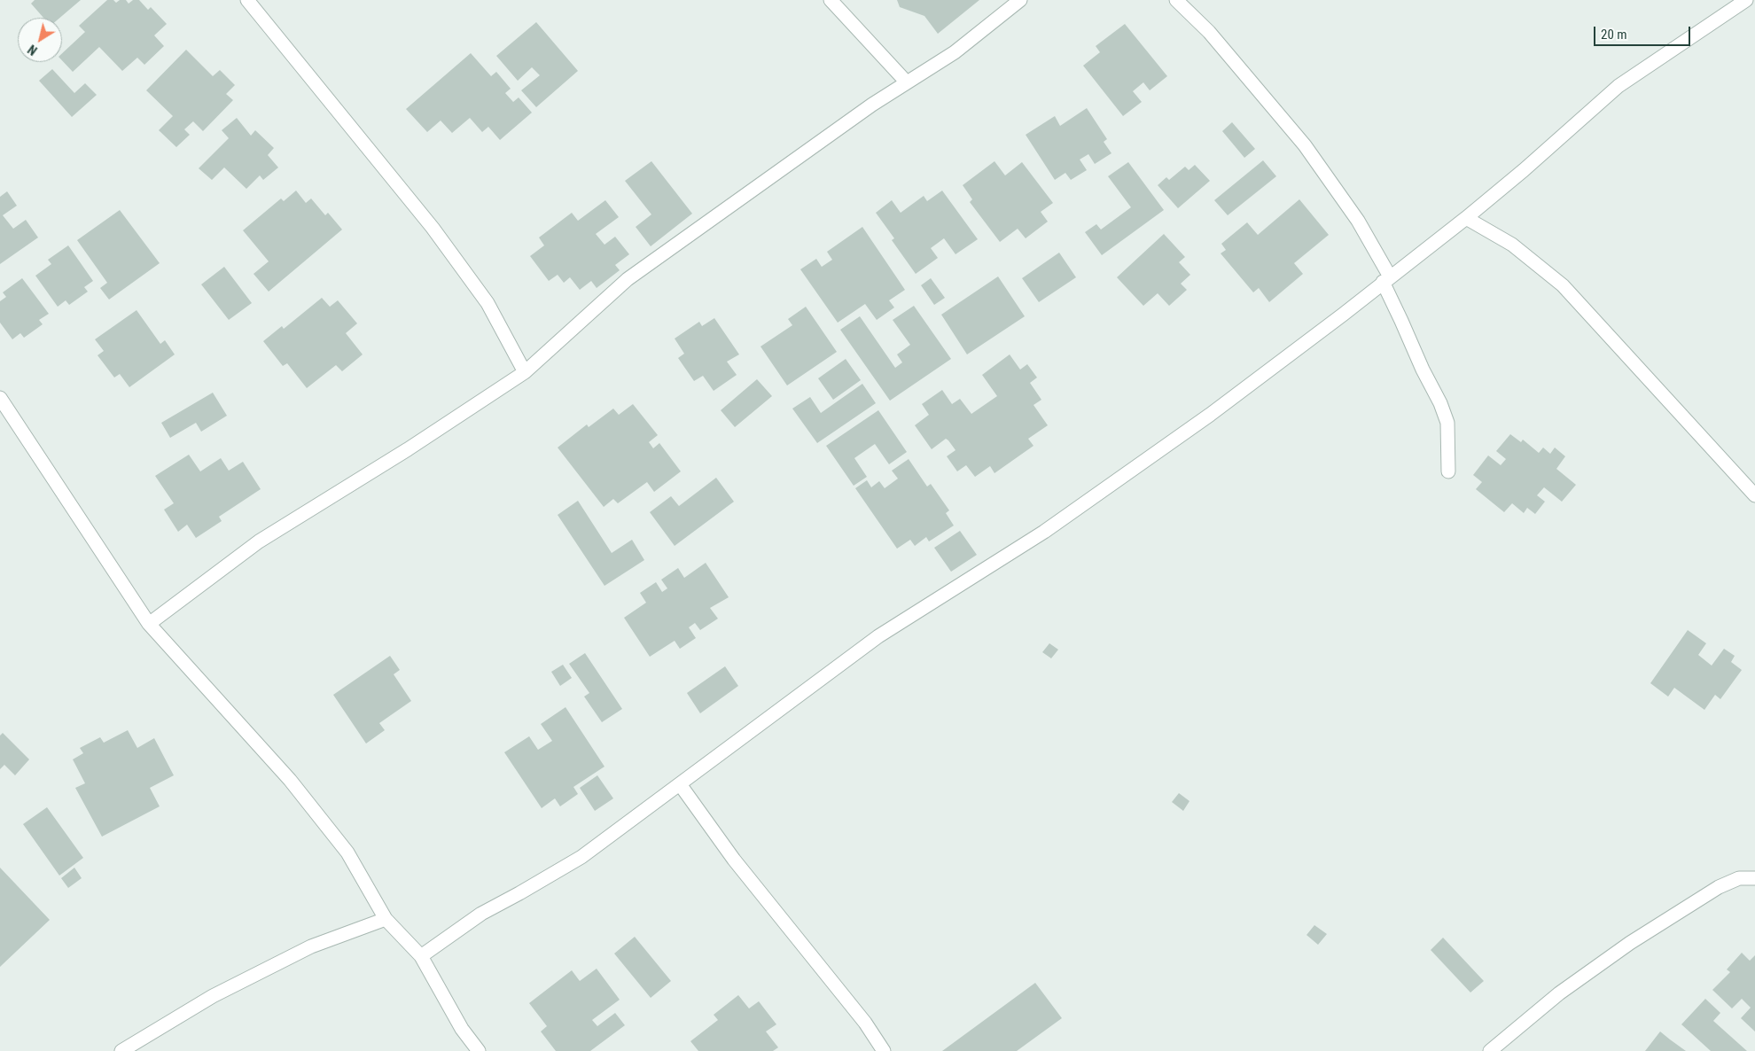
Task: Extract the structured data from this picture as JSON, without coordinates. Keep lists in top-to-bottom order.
{
  "scale_bar": "20 m",
  "north": "bottom left"
}
